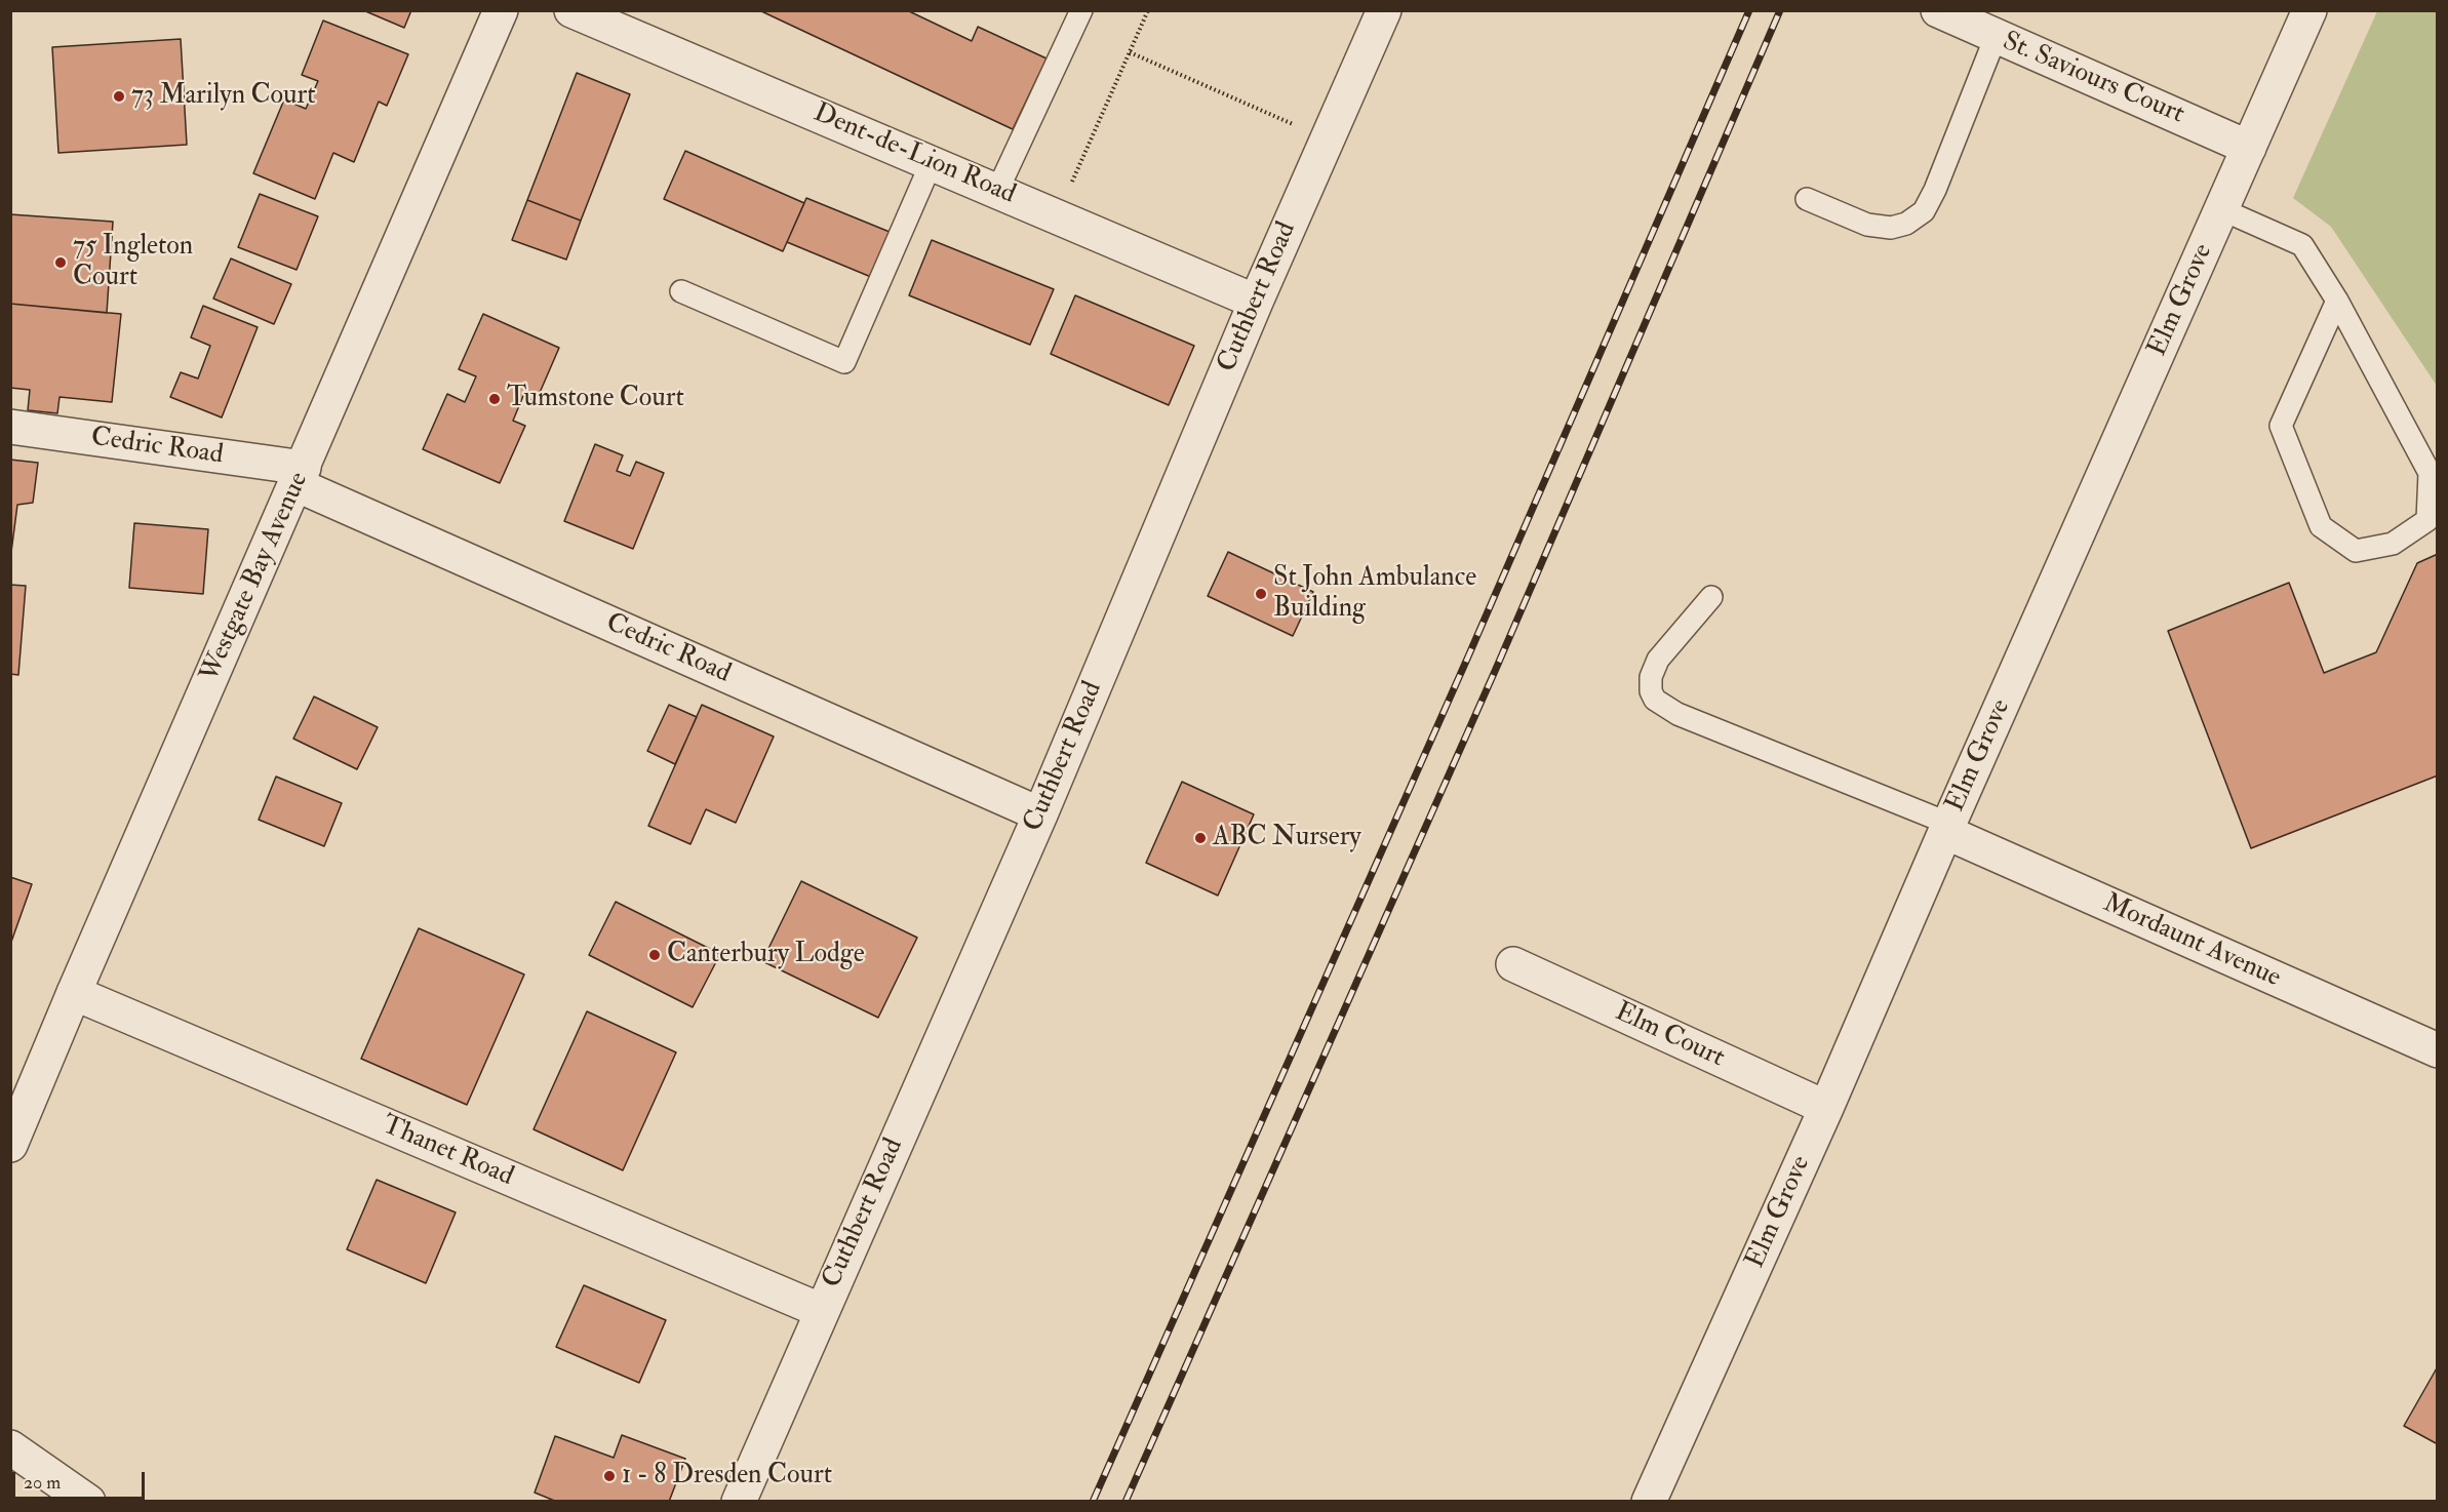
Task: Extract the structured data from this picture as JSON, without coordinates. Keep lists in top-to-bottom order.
{
  "streets": {
    "street": [
      "St. Saviours Court",
      "Dent-de-Lion Road",
      "Cuthbert Road",
      "Elm Grove",
      "Cedric Road",
      "Westgate Bay Avenue",
      "Mordaunt Avenue",
      "Elm Court",
      "Thanet Road"
    ]
  },
  "crossings": [
    ["St. Saviours Court", "Elm Grove"],
    ["Dent-de-Lion Road", "Cuthbert Road"],
    ["Cuthbert Road", "Cedric Road"],
    ["Cuthbert Road", "Thanet Road"],
    ["Elm Grove", "Mordaunt Avenue"],
    ["Elm Grove", "Elm Court"],
    ["Cedric Road", "Westgate Bay Avenue"],
    ["Westgate Bay Avenue", "Thanet Road"]
  ],
  "places": [
    "73 Marilyn Court",
    "75 Ingleton Court",
    "Tumstone Court",
    "St John Ambulance Building",
    "ABC Nursery",
    "Canterbury Lodge",
    "1 - 8 Dresden Court"
  ],
  "scale_bar": "20 m"
}
